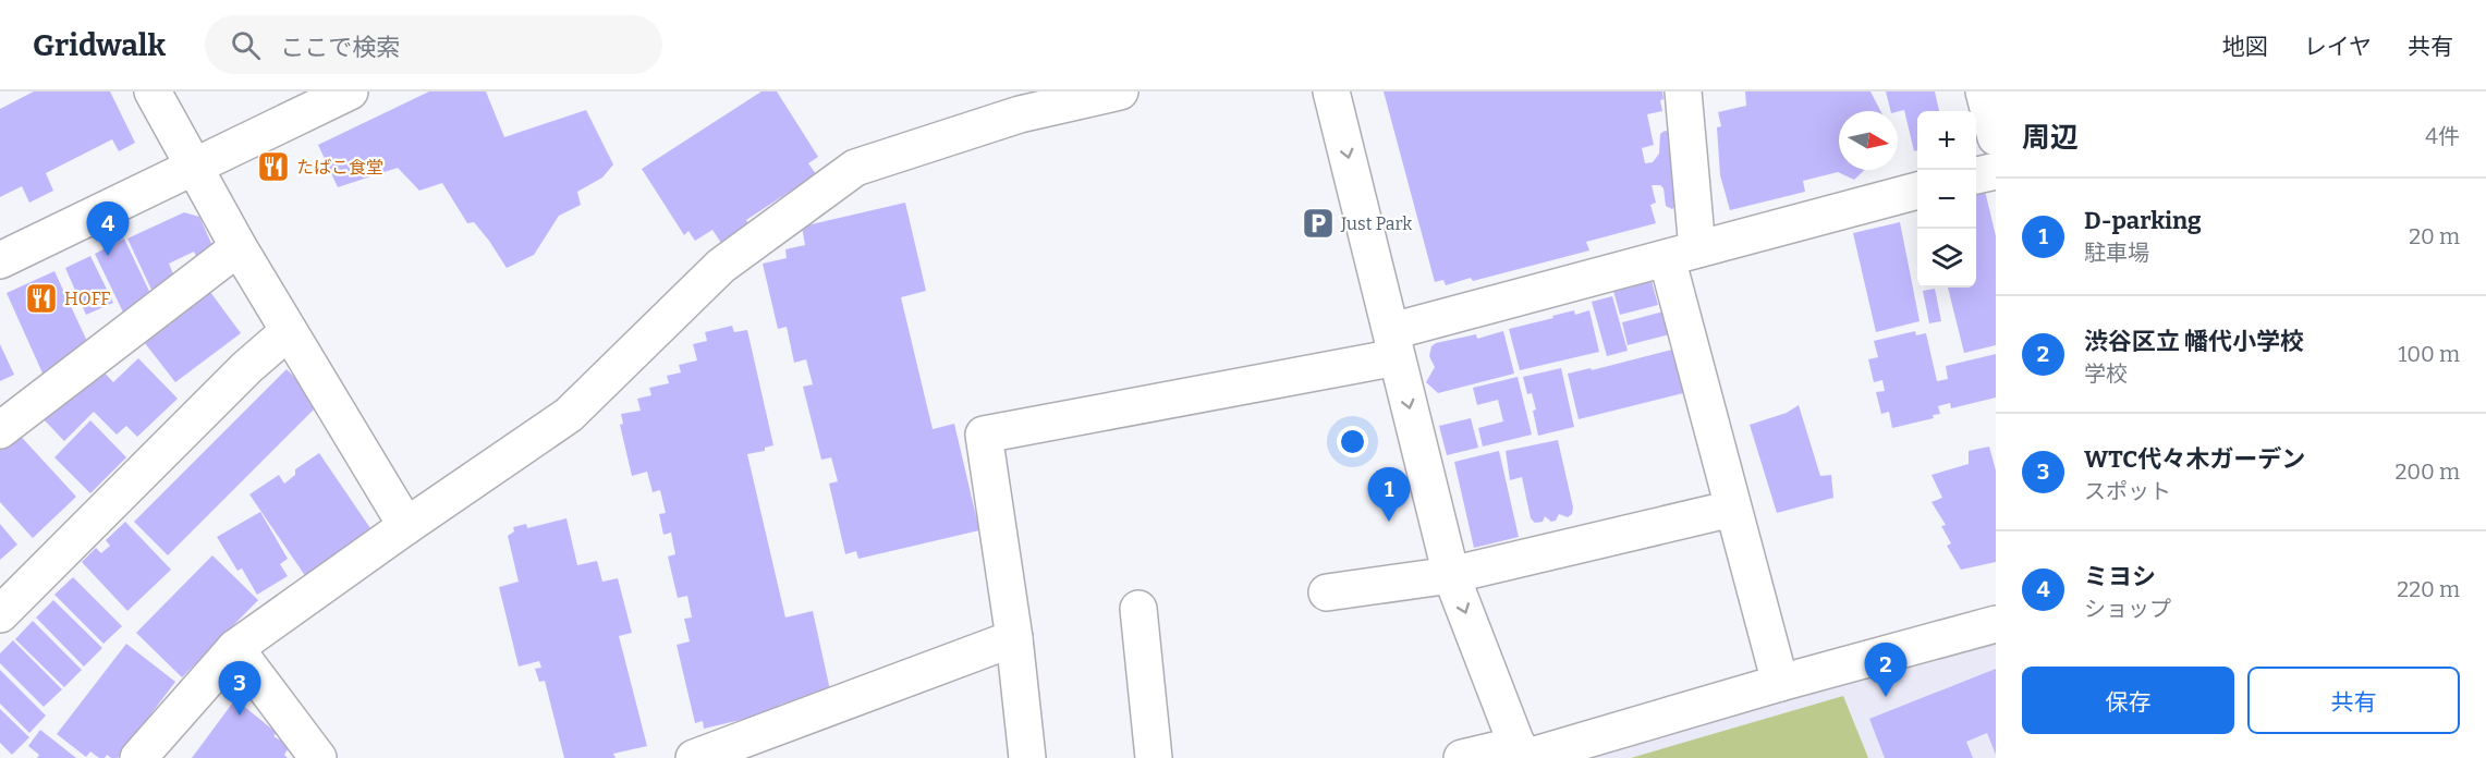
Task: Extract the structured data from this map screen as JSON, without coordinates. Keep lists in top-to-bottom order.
{
  "places": {
    "restaurant": ["たばこ食堂", "HOFF"],
    "parking": ["Just Park"]
  },
  "north": "right",
  "page": {
    "header": "Gridwalk",
    "search": "ここで検索",
    "nav": ["地図", "レイヤ", "共有"],
    "heading": ["周辺", "4件"],
    "map_buttons": ["+", "−"],
    "list": [
      {
        "mark": "1",
        "name": "D-parking",
        "note": "駐車場",
        "value": "20 m"
      },
      {
        "mark": "2",
        "name": "渋谷区立 幡代小学校",
        "note": "学校",
        "value": "100 m"
      },
      {
        "mark": "3",
        "name": "WTC代々木ガーデン",
        "note": "スポット",
        "value": "200 m"
      },
      {
        "mark": "4",
        "name": "ミヨシ",
        "note": "ショップ",
        "value": "220 m"
      }
    ],
    "pins": [
      "4",
      "1",
      "2",
      "3"
    ],
    "buttons": ["保存", "共有"]
  }
}
